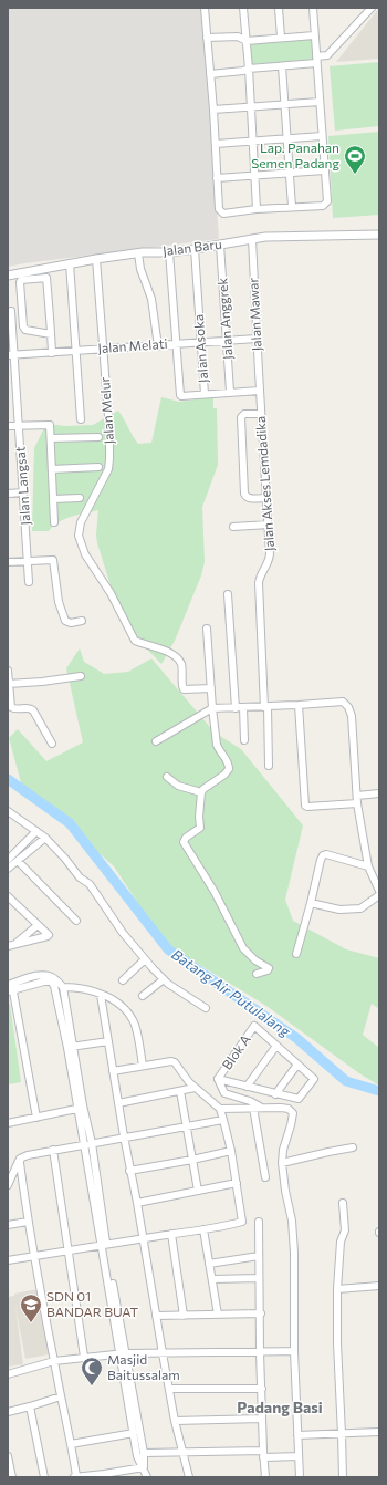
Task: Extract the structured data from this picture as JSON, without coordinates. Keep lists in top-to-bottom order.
{
  "streets": {
    "street": [
      "Jalan Baru",
      "Jalan Mawar",
      "Jalan Anggrek",
      "Jalan Melati",
      "Jalan Asoka",
      "Jalan Melur",
      "Jalan Akses Lemdadika",
      "Jalan Langsat",
      "Blok A"
    ]
  },
  "crossings": [
    ["Jalan Baru", "Jalan Mawar"],
    ["Jalan Baru", "Jalan Anggrek"],
    ["Jalan Baru", "Jalan Asoka"],
    ["Jalan Baru", "Jalan Melur"],
    ["Jalan Mawar", "Jalan Melati"],
    ["Jalan Mawar", "Jalan Asoka"],
    ["Jalan Mawar", "Jalan Akses Lemdadika"],
    ["Jalan Anggrek", "Jalan Melati"],
    ["Jalan Anggrek", "Jalan Asoka"],
    ["Jalan Melati", "Jalan Asoka"],
    ["Jalan Melati", "Jalan Melur"],
    ["Jalan Melati", "Jalan Langsat"],
    ["Jalan Asoka", "Jalan Akses Lemdadika"]
  ],
  "districts": ["Padang Basi"],
  "water": ["Batang Air Putulalang"],
  "places": {
    "sports": ["Lap. Panahan Semen Padang"],
    "school or university": ["SDN 01 BANDAR BUAT"],
    "mosque": ["Masjid Baitussalam"]
  }
}
